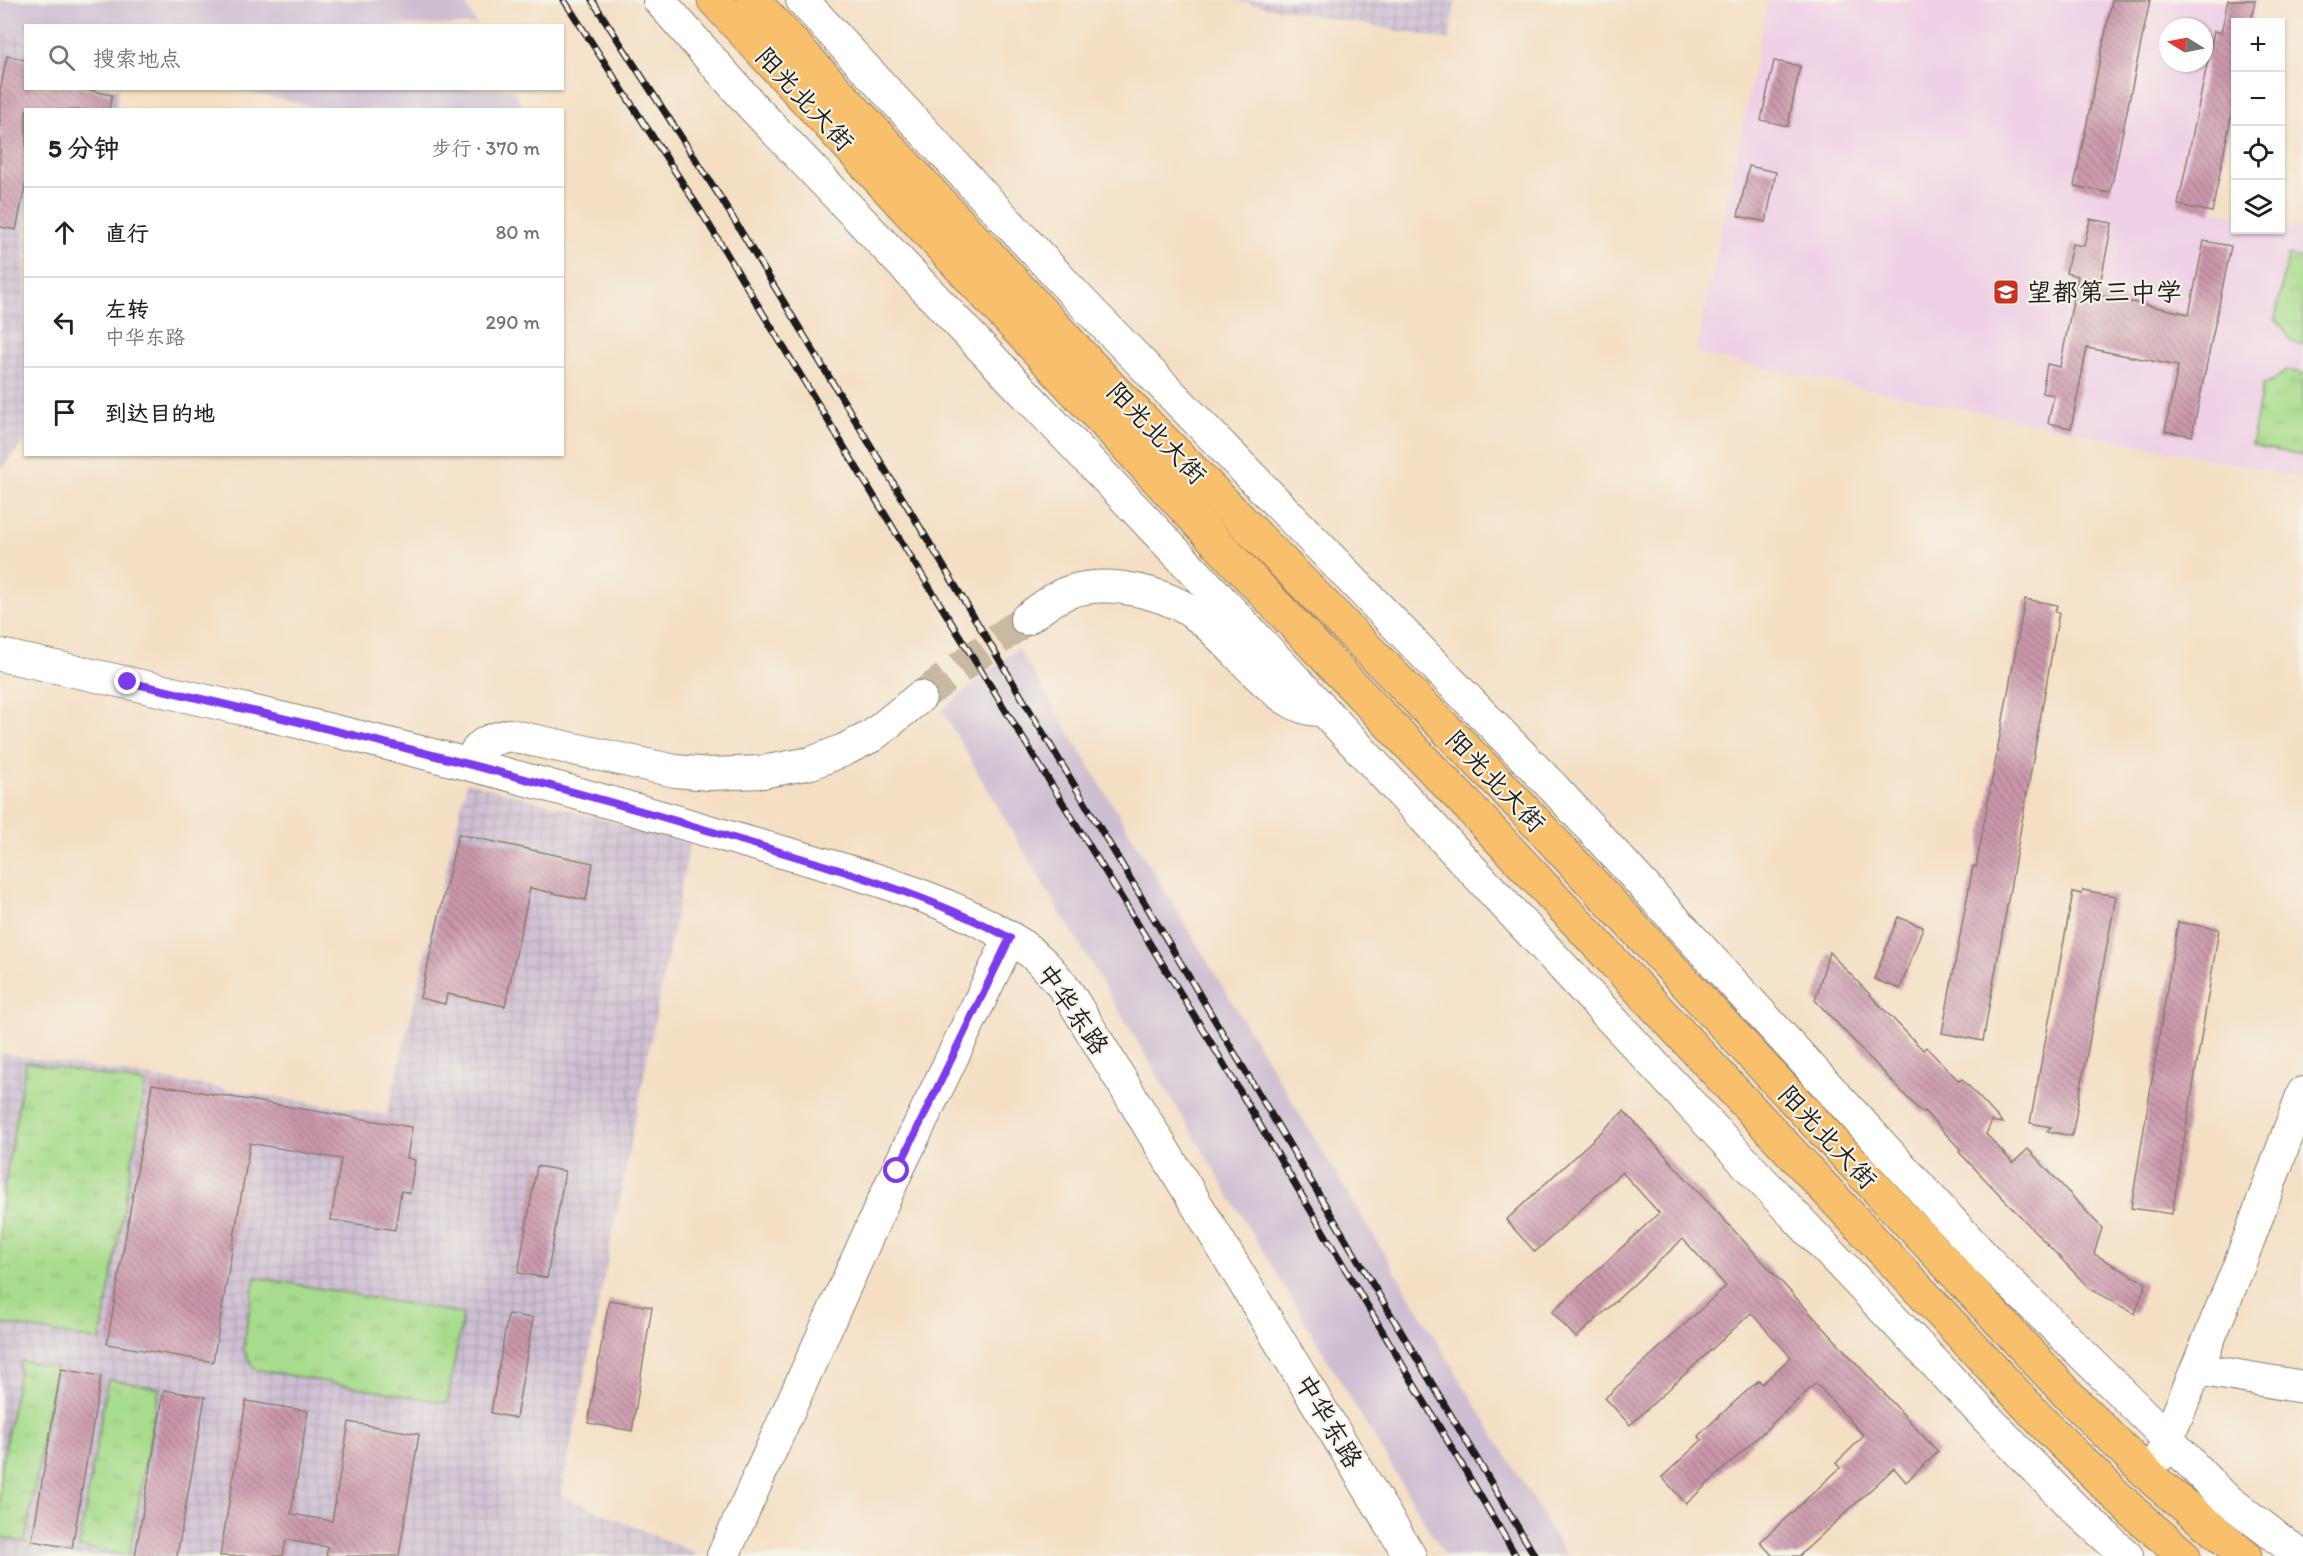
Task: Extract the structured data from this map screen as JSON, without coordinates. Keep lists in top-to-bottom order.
{
  "streets": {
    "highway": ["阳光北大街"],
    "street": ["中华东路"]
  },
  "places": {
    "school or university": ["望都第三中学"]
  },
  "north": "left",
  "page": {
    "map_buttons": ["+", "−"],
    "search": "搜索地点",
    "heading": ["5 分钟", "步行 · 370 m"],
    "list": [
      ["直行", "80 m"],
      ["左转", "中华东路", "290 m"],
      "到达目的地"
    ]
  }
}
